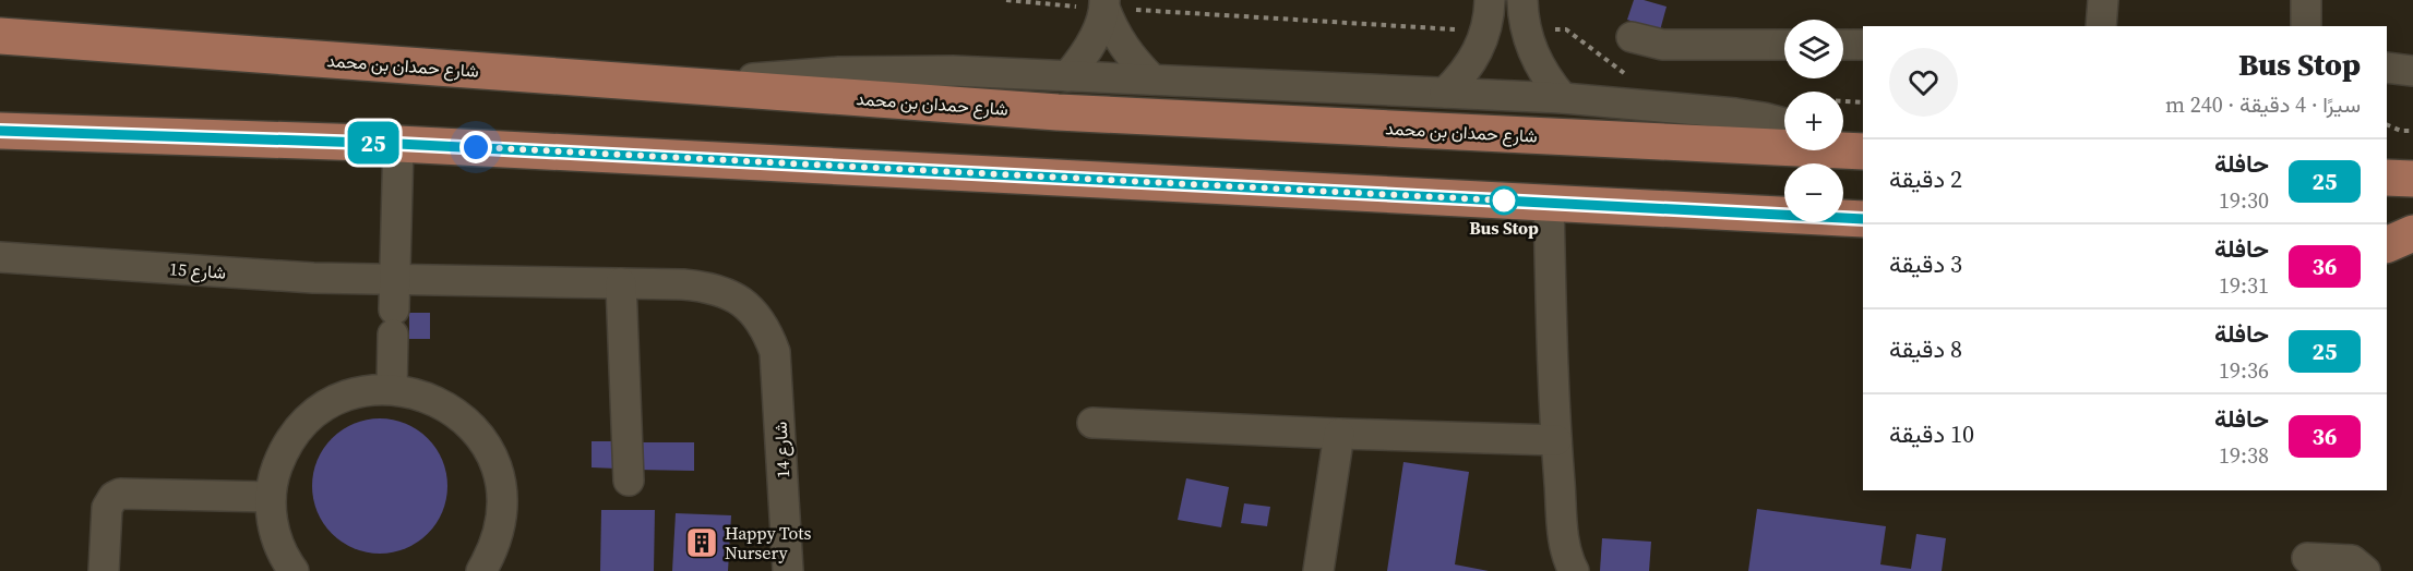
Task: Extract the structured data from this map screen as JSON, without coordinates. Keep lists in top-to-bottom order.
{
  "streets": {
    "main road": ["شارع حمدان بن محمد"],
    "street": ["شارع 15", "شارع 14"]
  },
  "crossings": [
    ["شارع 15", "شارع 14"]
  ],
  "places": {
    "other": ["Bus Stop"],
    "building": ["Happy Tots Nursery"]
  },
  "lines": ["bus line 25"],
  "page": {
    "on_map": "25",
    "map_buttons": ["+", "−"],
    "heading": ["Bus Stop", "سيرًا · 4 دقيقة · 240 m"],
    "list": [
      {
        "mark": "25",
        "name": "حافلة",
        "note": "19:30",
        "value": "2 دقيقة"
      },
      {
        "mark": "36",
        "name": "حافلة",
        "note": "19:31",
        "value": "3 دقيقة"
      },
      {
        "mark": "25",
        "name": "حافلة",
        "note": "19:36",
        "value": "8 دقيقة"
      },
      {
        "mark": "36",
        "name": "حافلة",
        "note": "19:38",
        "value": "10 دقيقة"
      }
    ]
  }
}
